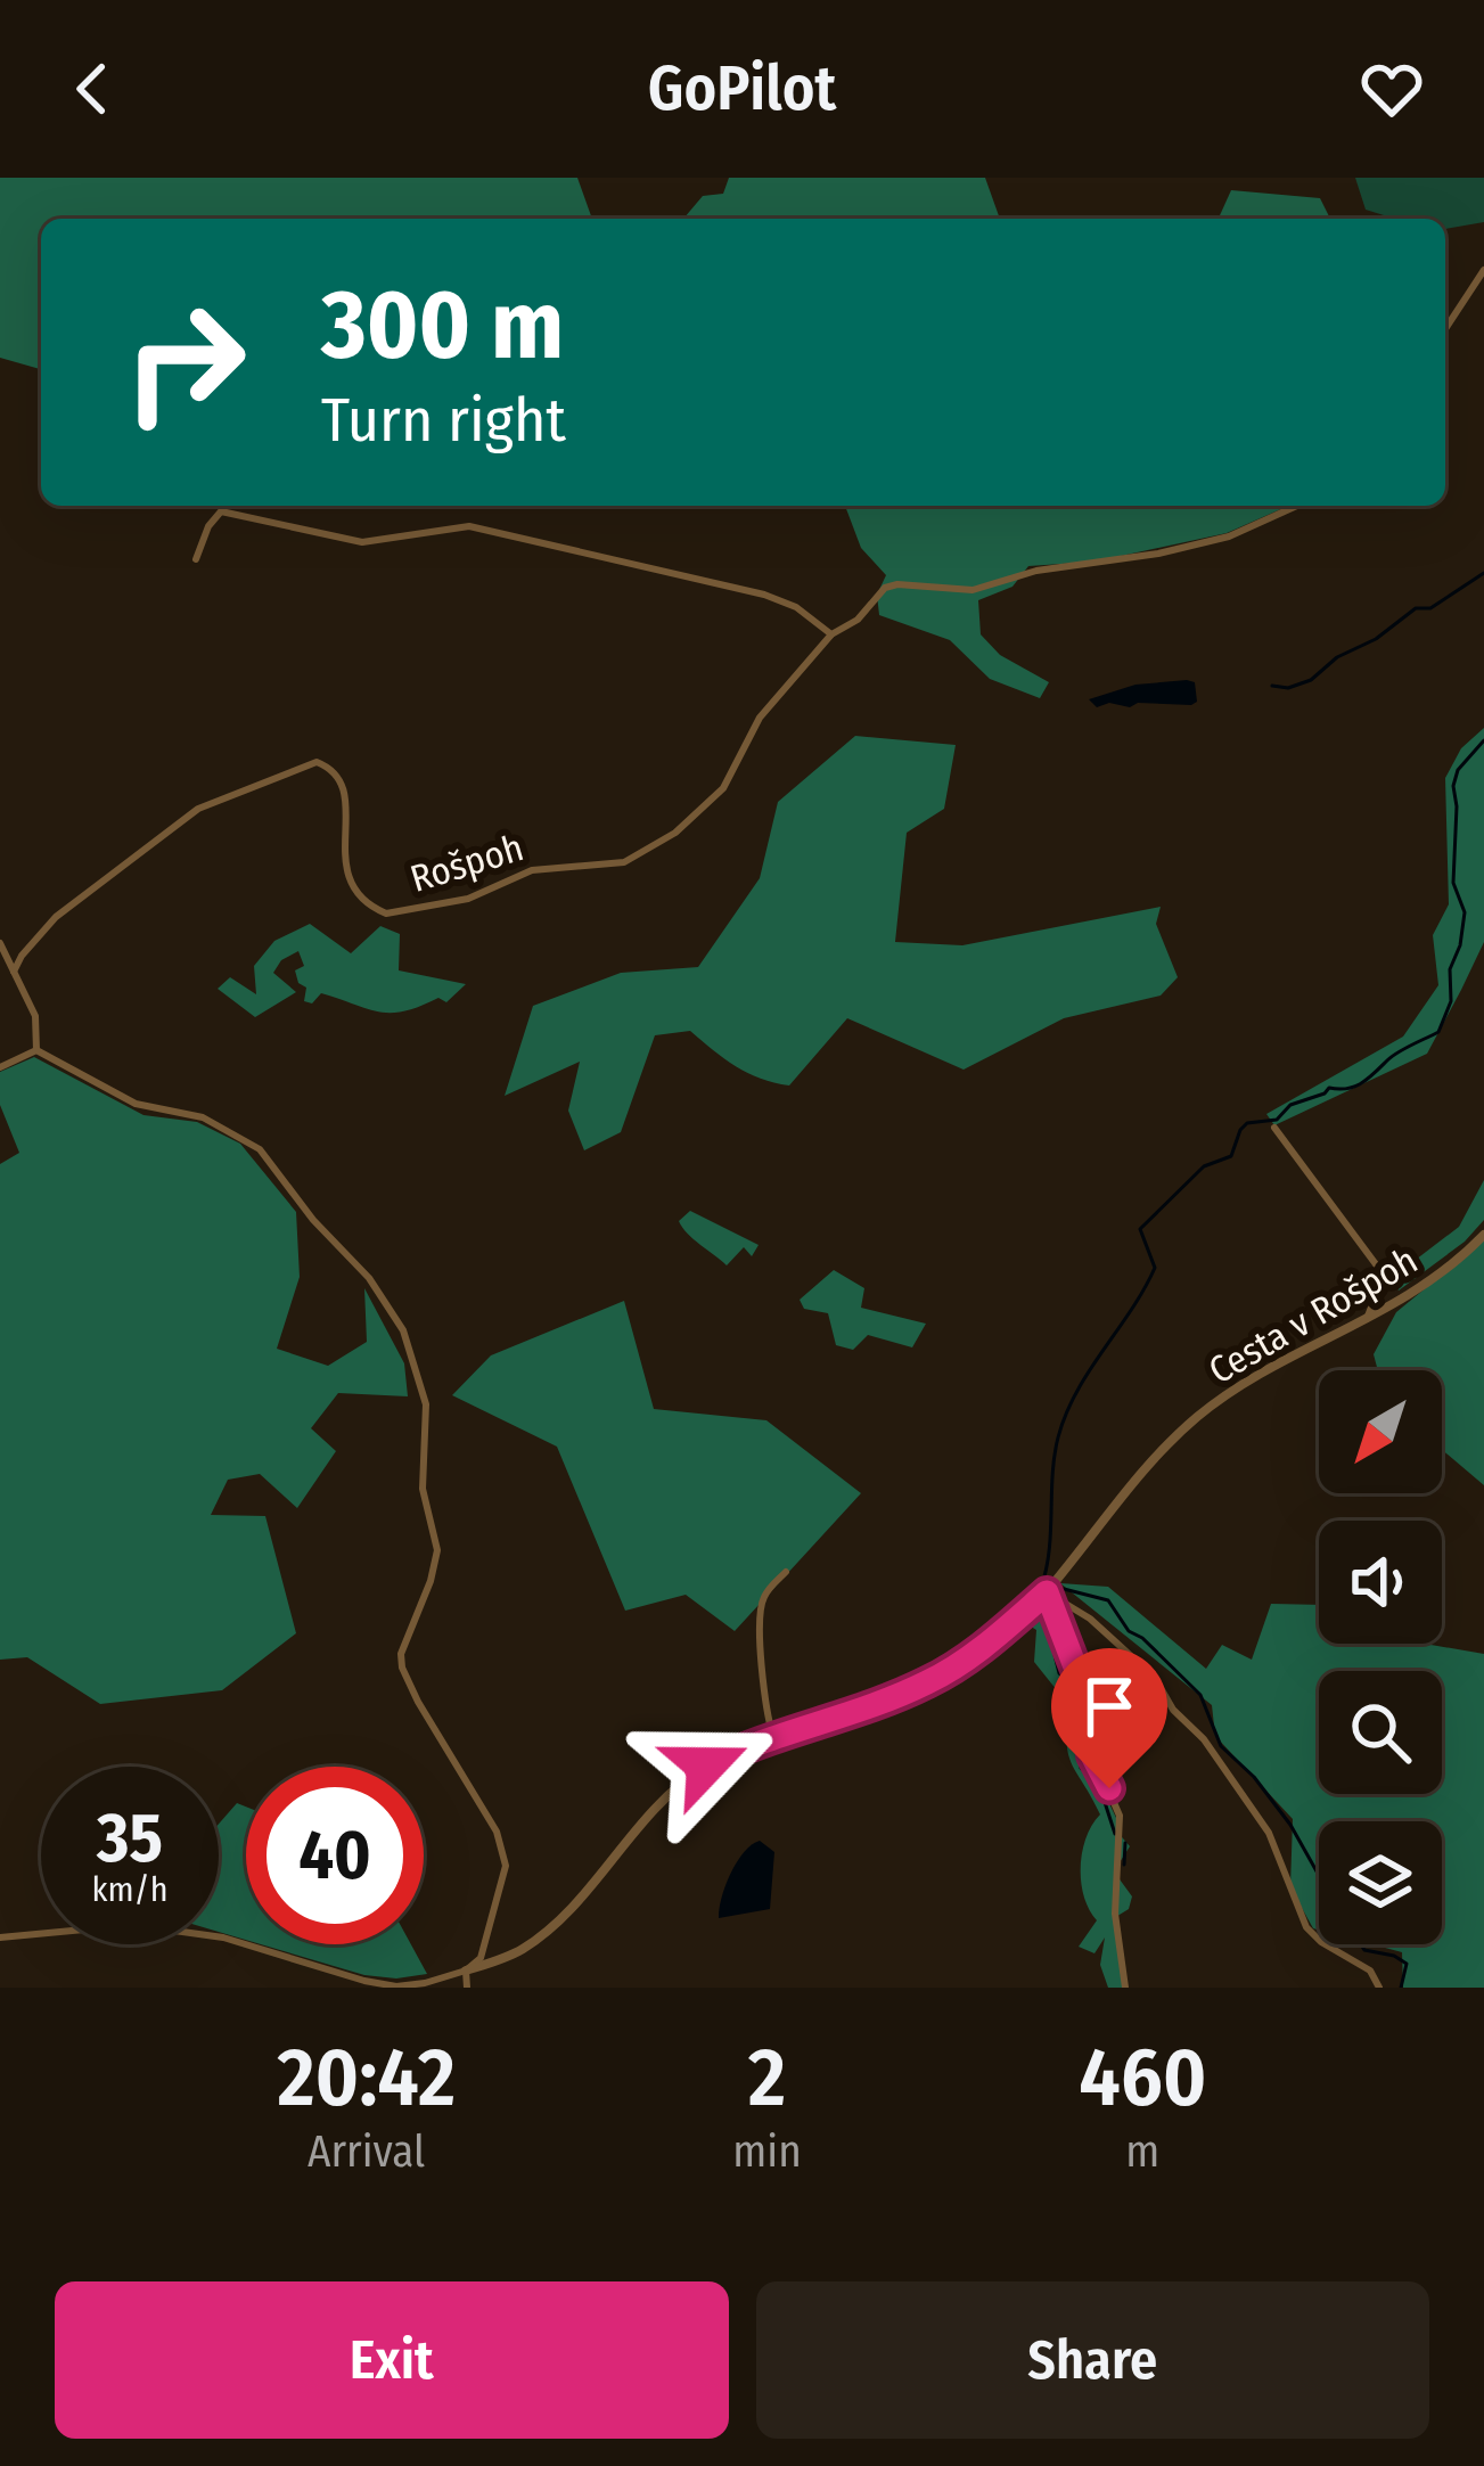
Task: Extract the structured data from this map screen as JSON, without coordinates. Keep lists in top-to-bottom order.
{
  "streets": {
    "street": ["Rošpoh", "Cesta v Rošpoh"]
  },
  "north": "bottom left",
  "page": {
    "header": "GoPilot",
    "turn": ["300 m", "Turn right"],
    "speed": "35 km/h",
    "limit": "40",
    "eta": [
      "20:42",
      "Arrival",
      "2",
      "min",
      "460",
      "m"
    ],
    "buttons": ["Exit", "Share"]
  }
}
